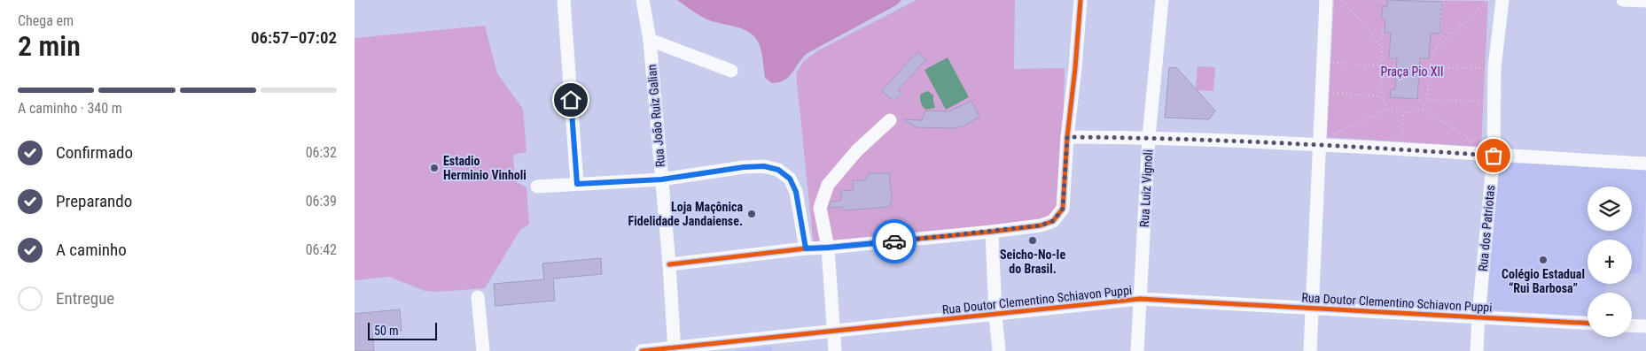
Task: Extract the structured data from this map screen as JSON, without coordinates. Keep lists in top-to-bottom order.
{
  "streets": {
    "street": [
      "Rua João Ruiz Galian",
      "Rua Luiz Vignoli",
      "Rua dos Patriotas",
      "Rua Doutor Clementino Schiavon Puppi"
    ]
  },
  "crossings": [
    ["Rua João Ruiz Galian", "Rua Doutor Clementino Schiavon Puppi"],
    ["Rua Luiz Vignoli", "Rua Doutor Clementino Schiavon Puppi"],
    ["Rua dos Patriotas", "Rua Doutor Clementino Schiavon Puppi"]
  ],
  "parks": ["Praça Pio XII"],
  "places": [
    "Estadio Herminio Vinholi",
    "Loja Maçônica Fidelidade Jandaiense.",
    "Seicho-No-Ie do Brasil.",
    "Colégio Estadual “Rui Barbosa”"
  ],
  "scale_bar": "50 m",
  "page": {
    "heading": ["2 min", "Chega em", "06:57–07:02"],
    "bar": "A caminho · 340 m",
    "list": [
      ["Confirmado", "06:32"],
      ["Preparando", "06:39"],
      ["A caminho", "06:42"],
      "Entregue"
    ],
    "map_buttons": ["+", "−"],
    "scale": "50 m"
  }
}
